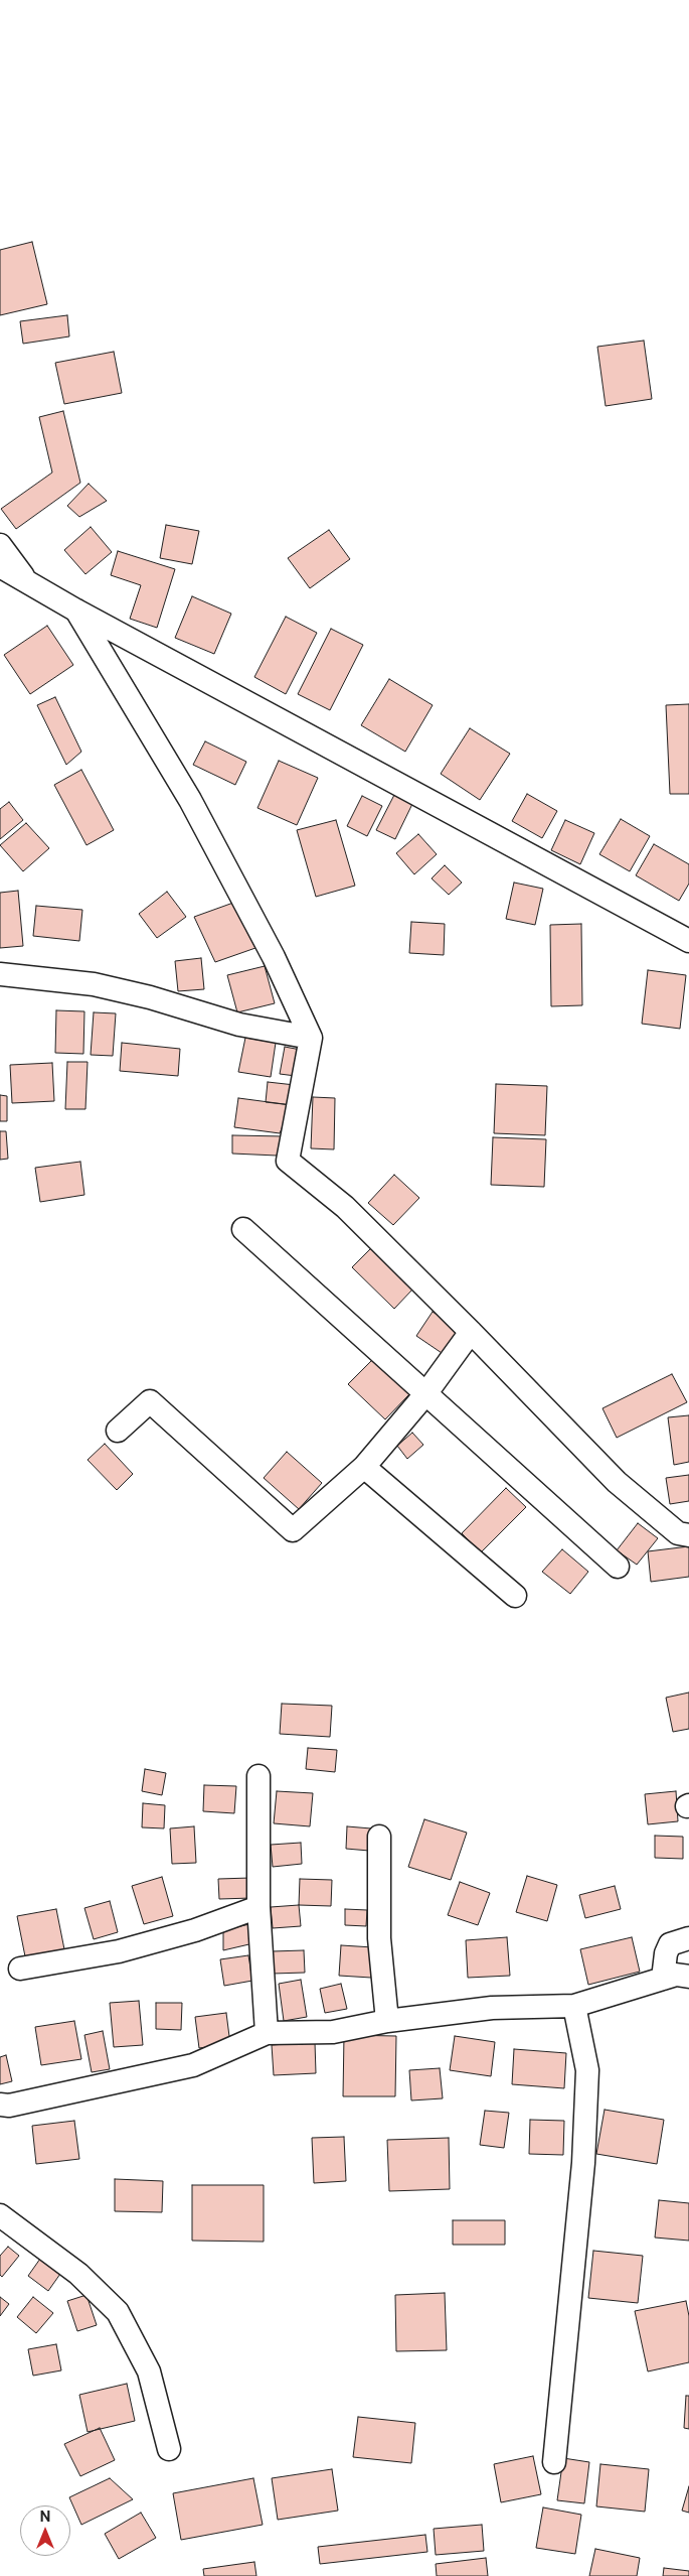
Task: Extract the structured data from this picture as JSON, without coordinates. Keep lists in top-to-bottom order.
{
  "north": "top"
}
